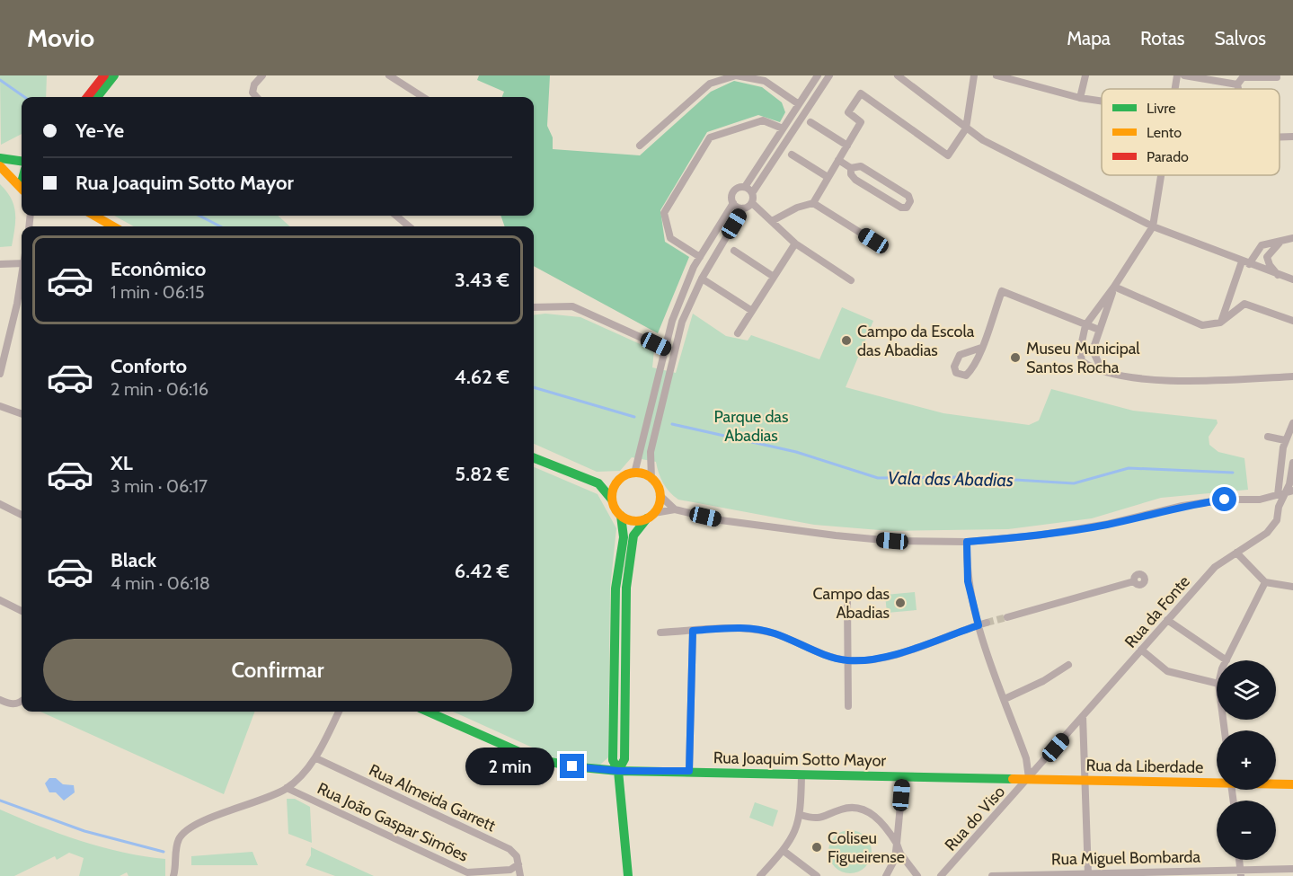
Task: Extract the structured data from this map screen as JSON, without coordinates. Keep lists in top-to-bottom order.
{
  "streets": {
    "street": [
      "Rua da Fonte",
      "Rua Joaquim Sotto Mayor",
      "Rua da Liberdade",
      "Rua Almeida Garrett",
      "Rua do Viso",
      "Rua João Gaspar Simões",
      "Rua Miguel Bombarda"
    ]
  },
  "crossings": [
    ["Rua da Fonte", "Rua Joaquim Sotto Mayor"],
    ["Rua da Fonte", "Rua da Liberdade"],
    ["Rua da Fonte", "Rua do Viso"],
    ["Rua Joaquim Sotto Mayor", "Rua da Liberdade"],
    ["Rua Joaquim Sotto Mayor", "Rua do Viso"],
    ["Rua da Liberdade", "Rua do Viso"],
    ["Rua Almeida Garrett", "Rua João Gaspar Simões"]
  ],
  "water": ["Vala das Abadias"],
  "parks": ["Parque das Abadias"],
  "places": [
    "Campo da Escola das Abadias",
    "Museu Municipal Santos Rocha",
    "Campo das Abadias",
    "Coliseu Figueirense"
  ],
  "legend": ["Livre", "Lento", "Parado"],
  "page": {
    "header": "Movio",
    "nav": ["Mapa", "Rotas", "Salvos"],
    "banner": ["Ye-Ye", "Rua Joaquim Sotto Mayor"],
    "list": [
      {
        "name": "Econômico",
        "note": "1 min · 06:15",
        "value": "3.43 €"
      },
      {
        "name": "Conforto",
        "note": "2 min · 06:16",
        "value": "4.62 €"
      },
      {
        "name": "XL",
        "note": "3 min · 06:17",
        "value": "5.82 €"
      },
      {
        "name": "Black",
        "note": "4 min · 06:18",
        "value": "6.42 €"
      }
    ],
    "buttons": "Confirmar",
    "map_buttons": ["+", "−"],
    "bubble": "2 min"
  }
}
